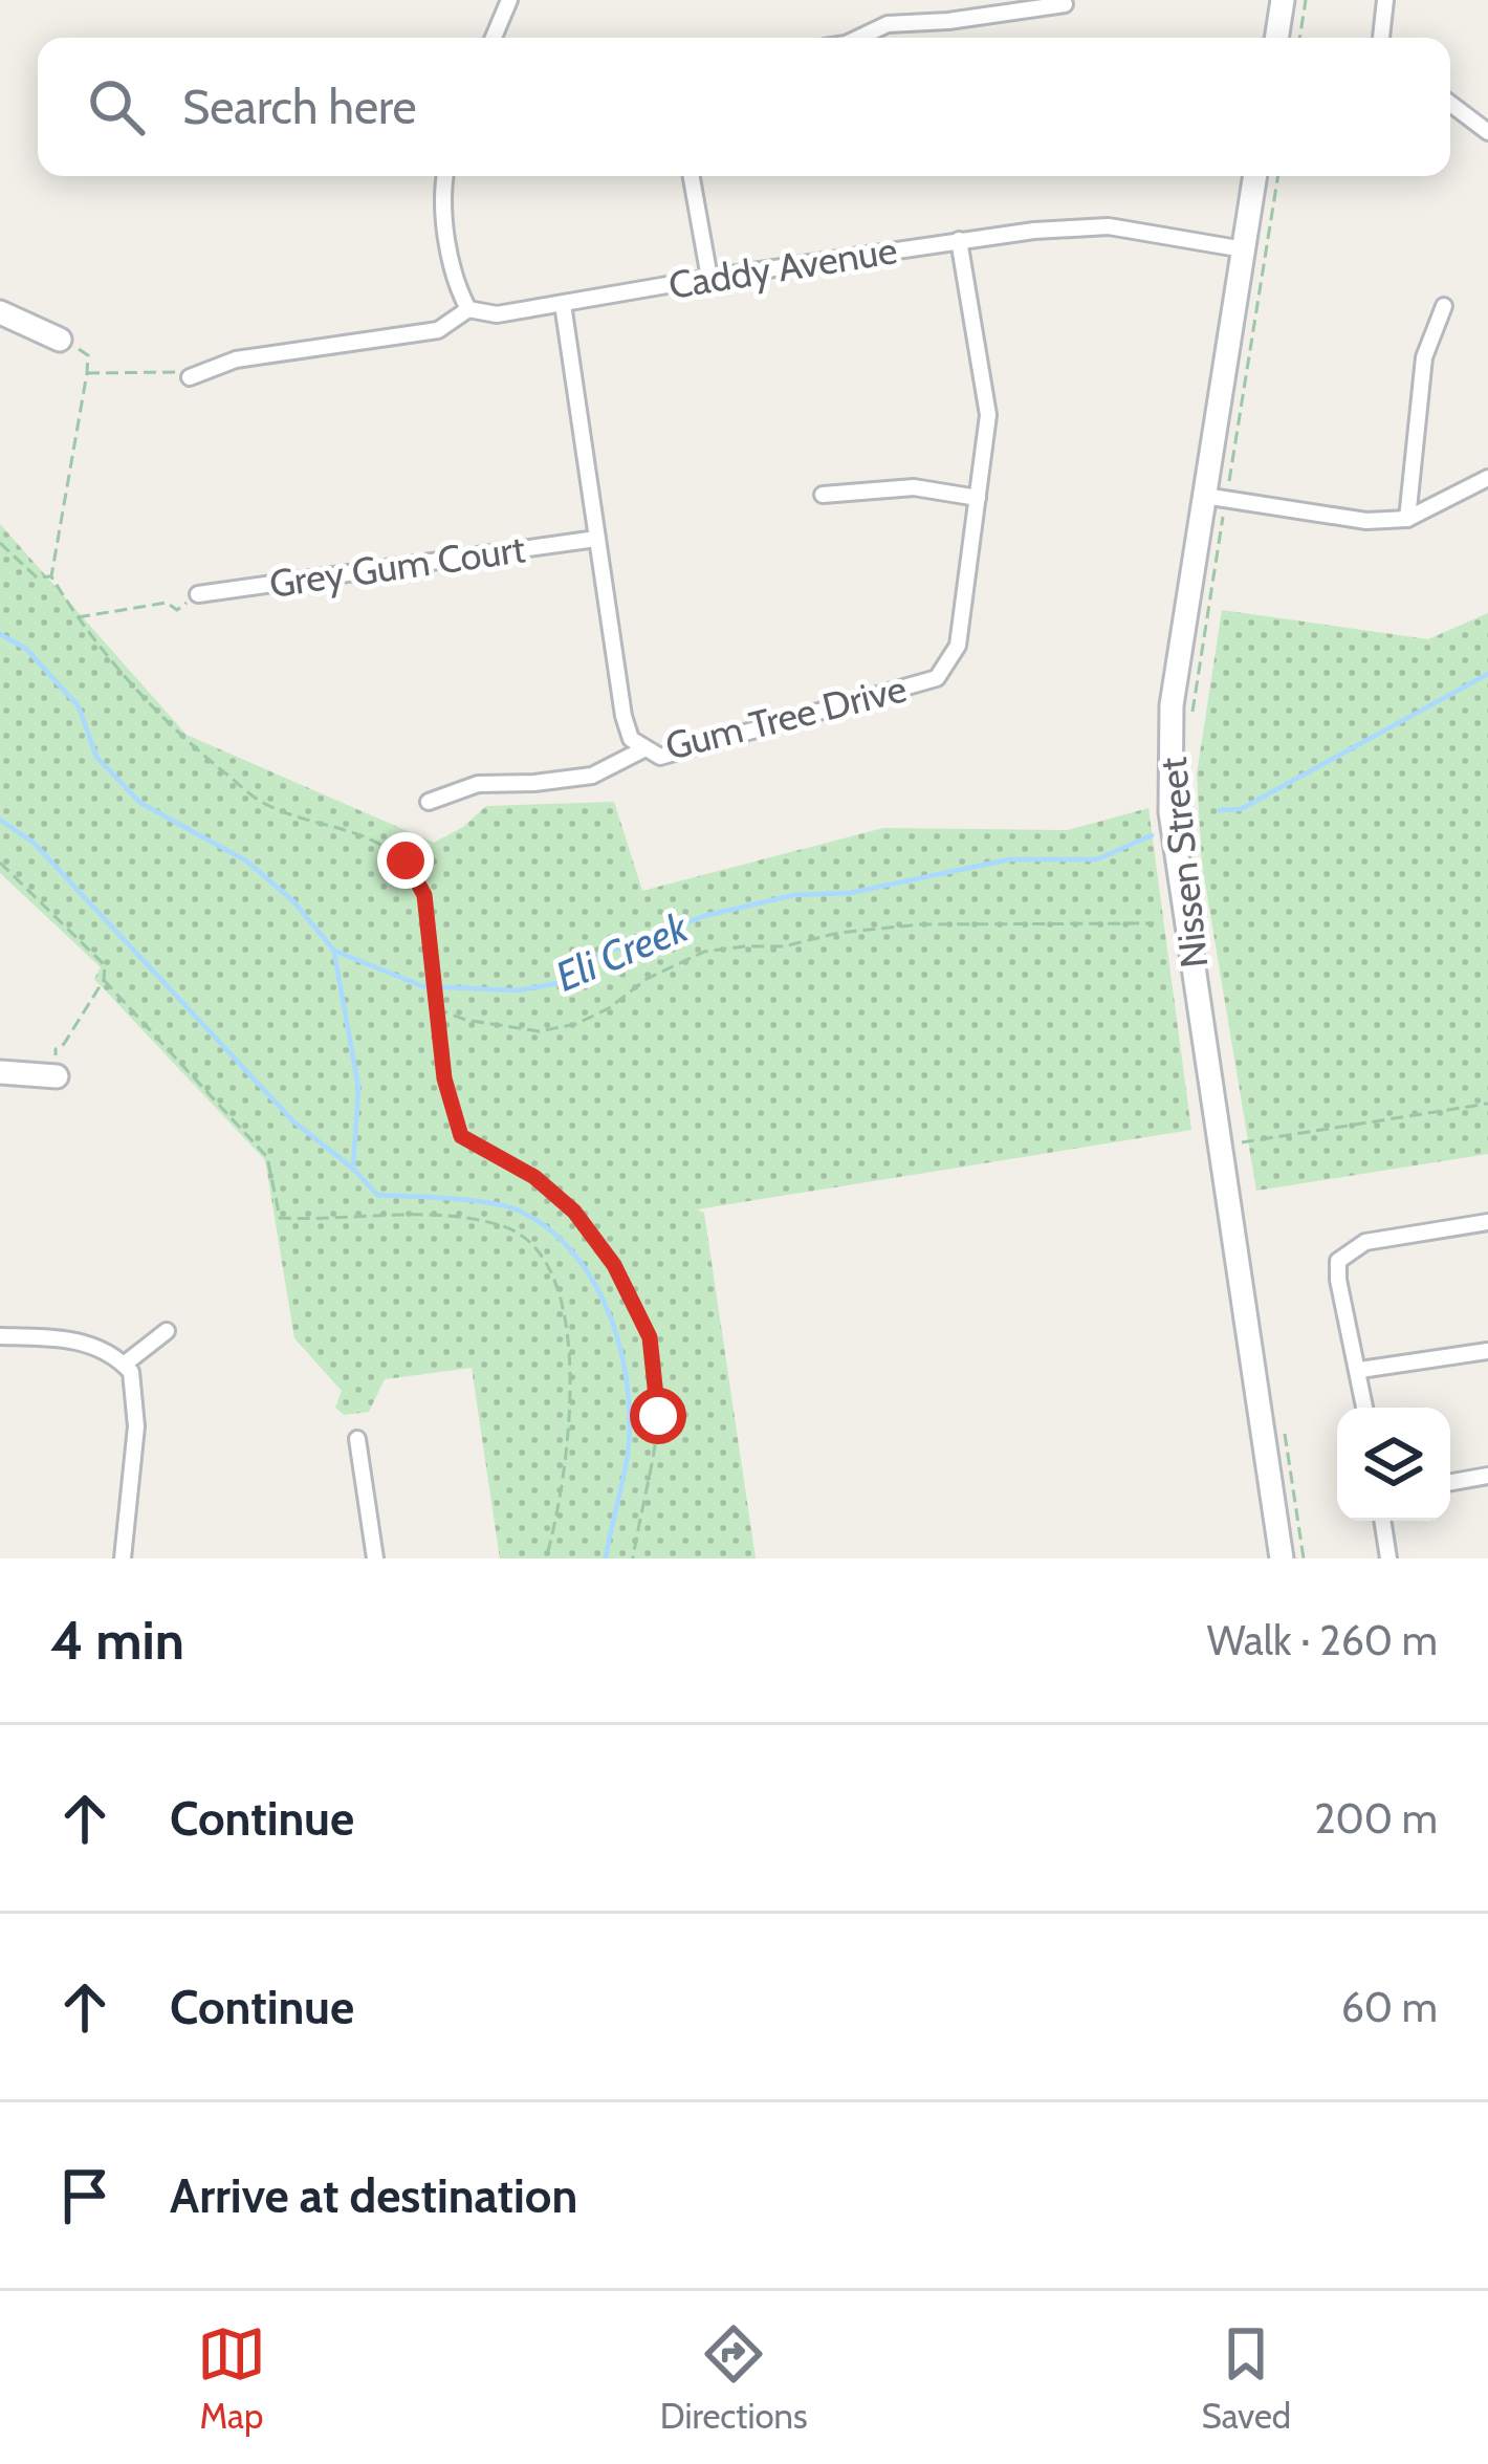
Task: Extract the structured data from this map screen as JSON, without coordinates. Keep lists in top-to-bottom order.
{
  "streets": {
    "street": [
      "Caddy Avenue",
      "Grey Gum Court",
      "Gum Tree Drive",
      "Nissen Street"
    ]
  },
  "crossings": [
    ["Caddy Avenue", "Gum Tree Drive"],
    ["Caddy Avenue", "Nissen Street"],
    ["Grey Gum Court", "Gum Tree Drive"]
  ],
  "water": ["Eli Creek"],
  "page": {
    "search": "Search here",
    "heading": ["4 min", "Walk · 260 m"],
    "list": [
      ["Continue", "200 m"],
      ["Continue", "60 m"],
      "Arrive at destination"
    ],
    "nav": ["Map", "Directions", "Saved"]
  }
}
